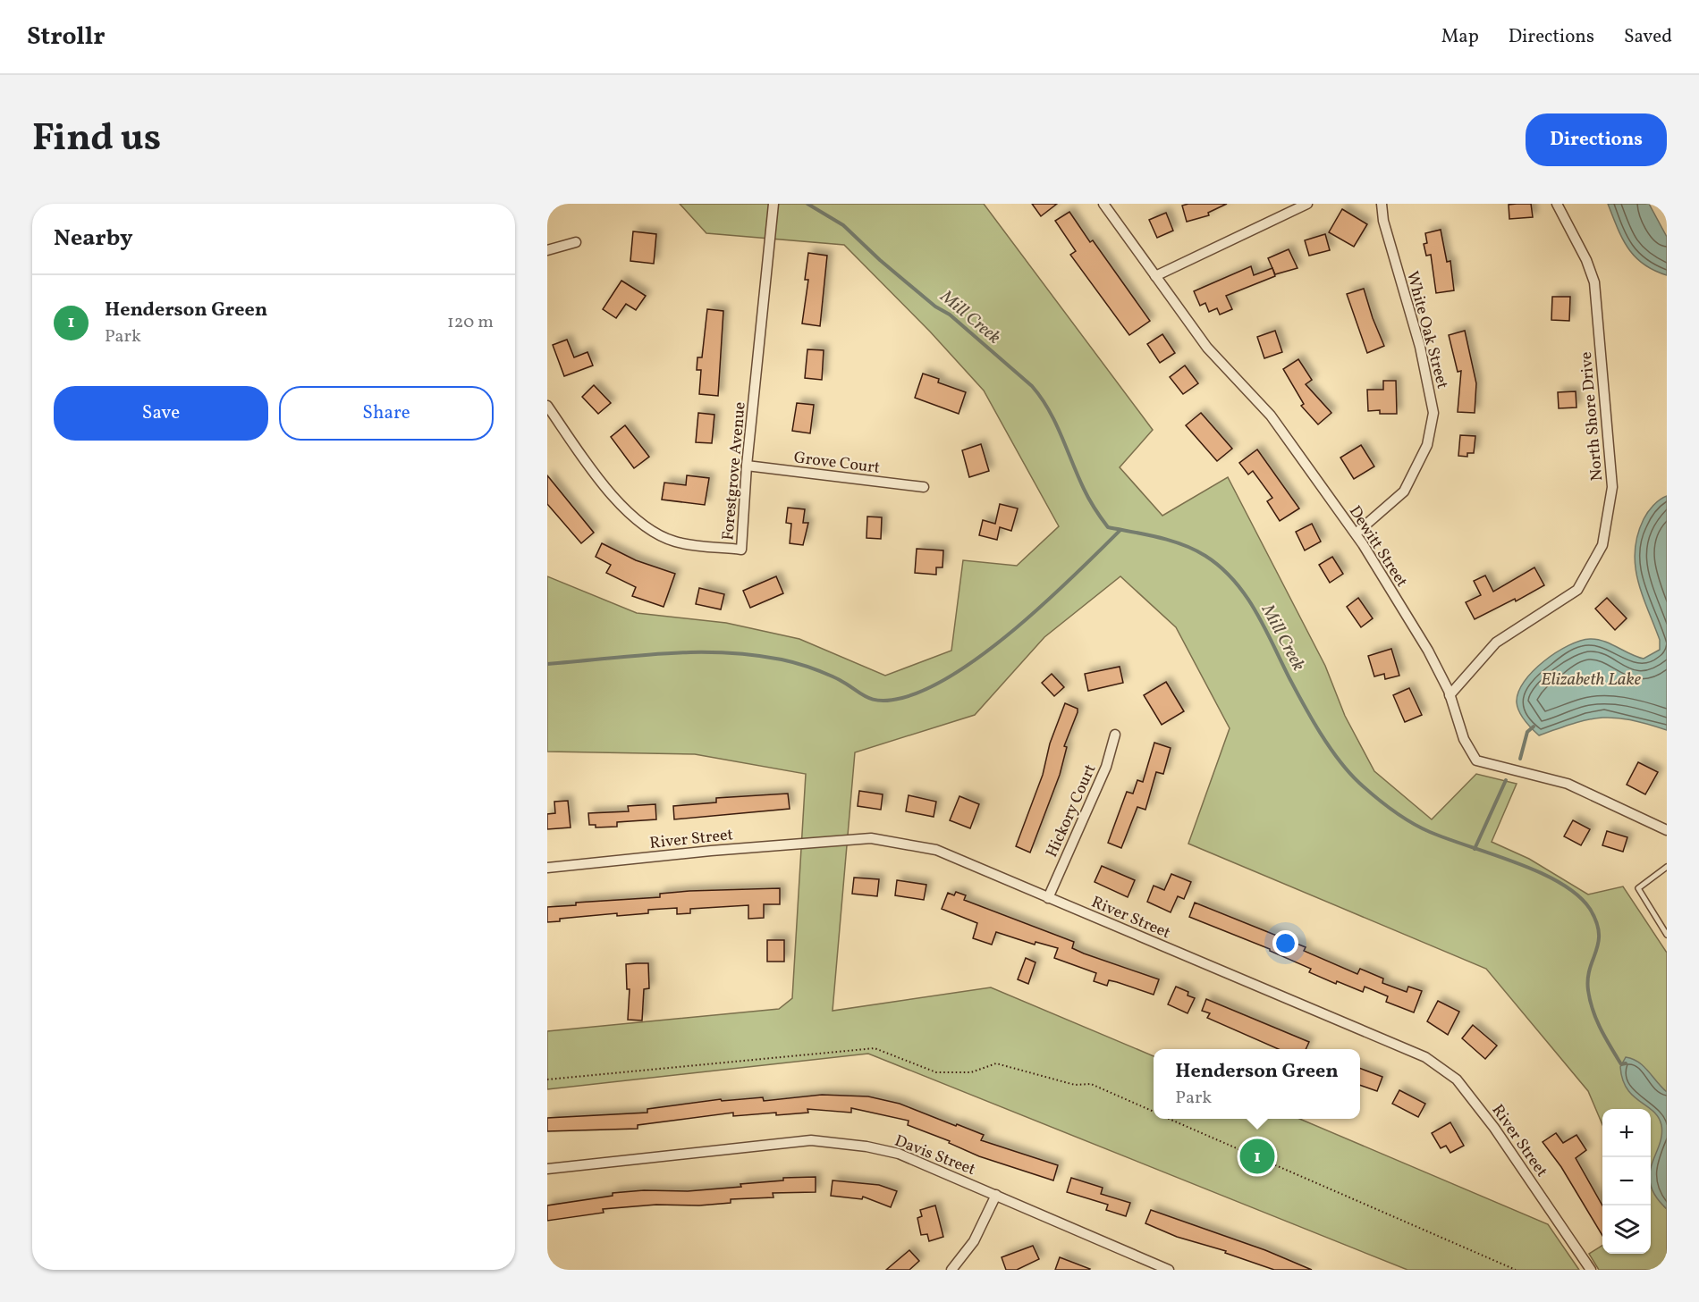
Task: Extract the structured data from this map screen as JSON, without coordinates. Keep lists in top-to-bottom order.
{
  "streets": {
    "street": [
      "White Oak Street",
      "North Shore Drive",
      "Grove Court",
      "Forestgrove Avenue",
      "Dewitt Street",
      "Hickory Court",
      "River Street",
      "Davis Street"
    ]
  },
  "crossings": [
    ["White Oak Street", "Dewitt Street"],
    ["North Shore Drive", "Dewitt Street"],
    ["Grove Court", "Forestgrove Avenue"],
    ["Hickory Court", "River Street"]
  ],
  "water": ["Mill Creek", "Elizabeth Lake"],
  "page": {
    "header": "Strollr",
    "nav": ["Map", "Directions", "Saved"],
    "title": "Find us",
    "buttons": [
      "Directions",
      ["Save", "Share"]
    ],
    "heading": "Nearby",
    "list": [
      {
        "mark": "1",
        "name": "Henderson Green",
        "note": "Park",
        "value": "120 m"
      }
    ],
    "popup": ["Henderson Green", "Park"],
    "map_buttons": ["+", "−"],
    "pins": "1"
  }
}
